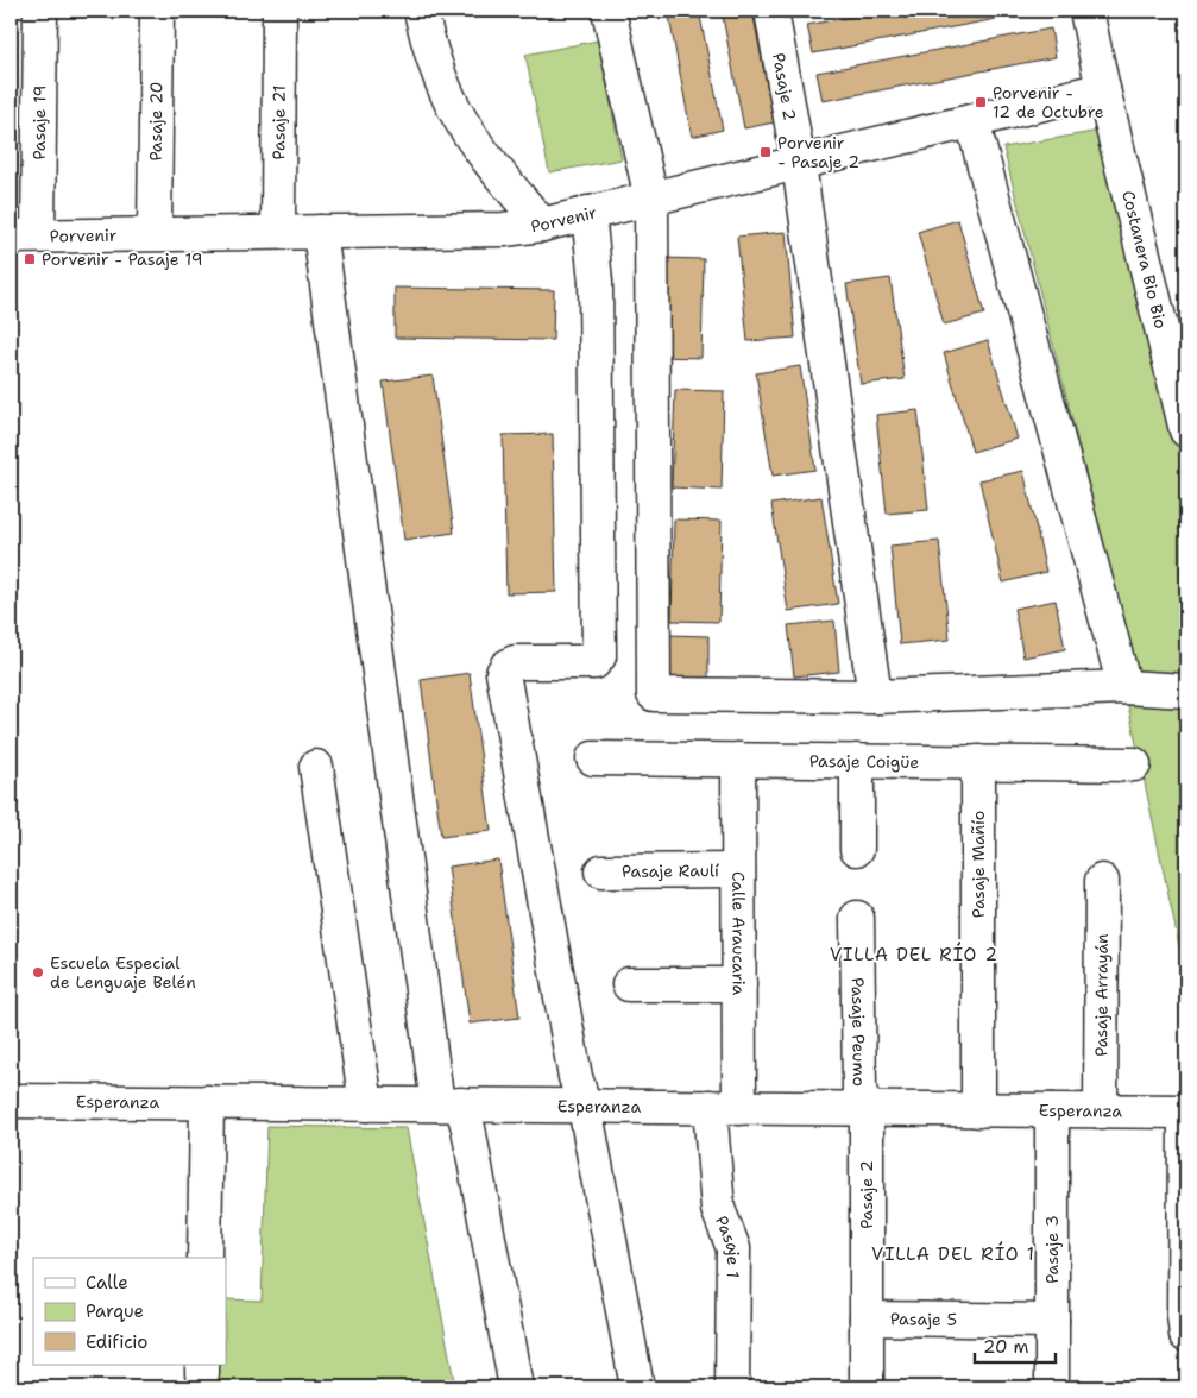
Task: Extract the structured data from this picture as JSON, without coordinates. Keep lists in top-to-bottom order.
{
  "streets": {
    "street": [
      "Pasaje 2",
      "Pasaje 20",
      "Pasaje 21",
      "Pasaje 19",
      "Porvenir",
      "Costanera Bio Bio",
      "Pasaje Coigüe",
      "Pasaje Mañío",
      "Pasaje Raulí",
      "Calle Araucaria",
      "Pasaje Arrayán",
      "Pasaje Peumo",
      "Esperanza",
      "Pasaje 1",
      "Pasaje 3",
      "Pasaje 5"
    ]
  },
  "crossings": [
    ["Pasaje 2", "Porvenir"],
    ["Pasaje 2", "Pasaje Peumo"],
    ["Pasaje 2", "Esperanza"],
    ["Pasaje 2", "Pasaje 5"],
    ["Pasaje 20", "Porvenir"],
    ["Pasaje 21", "Porvenir"],
    ["Pasaje 19", "Porvenir"],
    ["Porvenir", "Costanera Bio Bio"],
    ["Pasaje Coigüe", "Pasaje Mañío"],
    ["Pasaje Coigüe", "Calle Araucaria"],
    ["Pasaje Mañío", "Esperanza"],
    ["Pasaje Raulí", "Calle Araucaria"],
    ["Calle Araucaria", "Esperanza"],
    ["Calle Araucaria", "Pasaje 1"],
    ["Pasaje Arrayán", "Esperanza"],
    ["Pasaje Peumo", "Esperanza"],
    ["Esperanza", "Pasaje 1"],
    ["Esperanza", "Pasaje 3"],
    ["Pasaje 3", "Pasaje 5"]
  ],
  "districts": ["VILLA DEL RÍO 2", "VILLA DEL RÍO 1"],
  "places": {
    "transit": ["Porvenir - 12 de Octubre", "Porvenir - Pasaje 2", "Porvenir - Pasaje 19"],
    "other": ["Escuela Especial de Lenguaje Belén"]
  },
  "legend": ["Calle", "Parque", "Edificio"],
  "scale_bar": "20 m"
}
